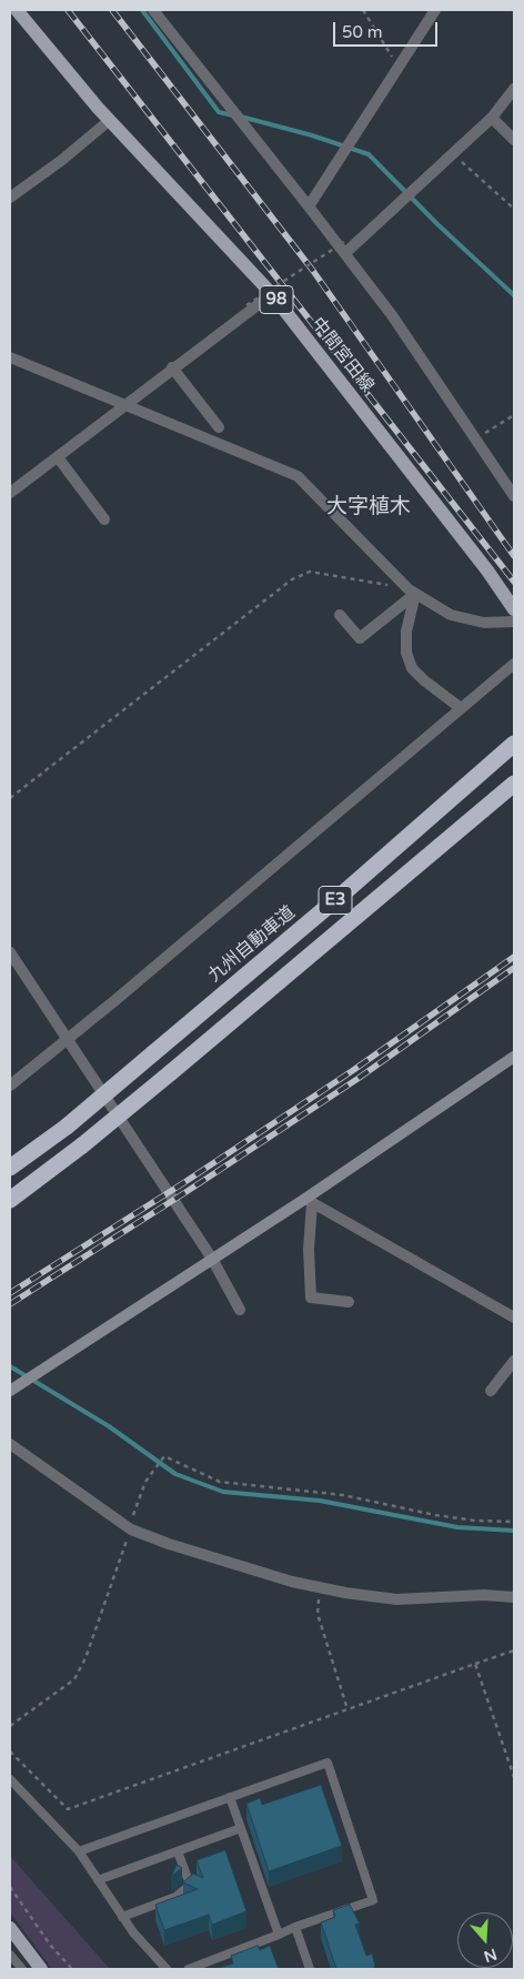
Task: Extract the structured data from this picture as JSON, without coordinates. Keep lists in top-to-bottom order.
{
  "streets": {
    "highway": ["E3", "九州自動車道"],
    "main road": ["98", "中間宮田線"]
  },
  "districts": ["大字植木"],
  "scale_bar": "50 m",
  "north": "bottom"
}
